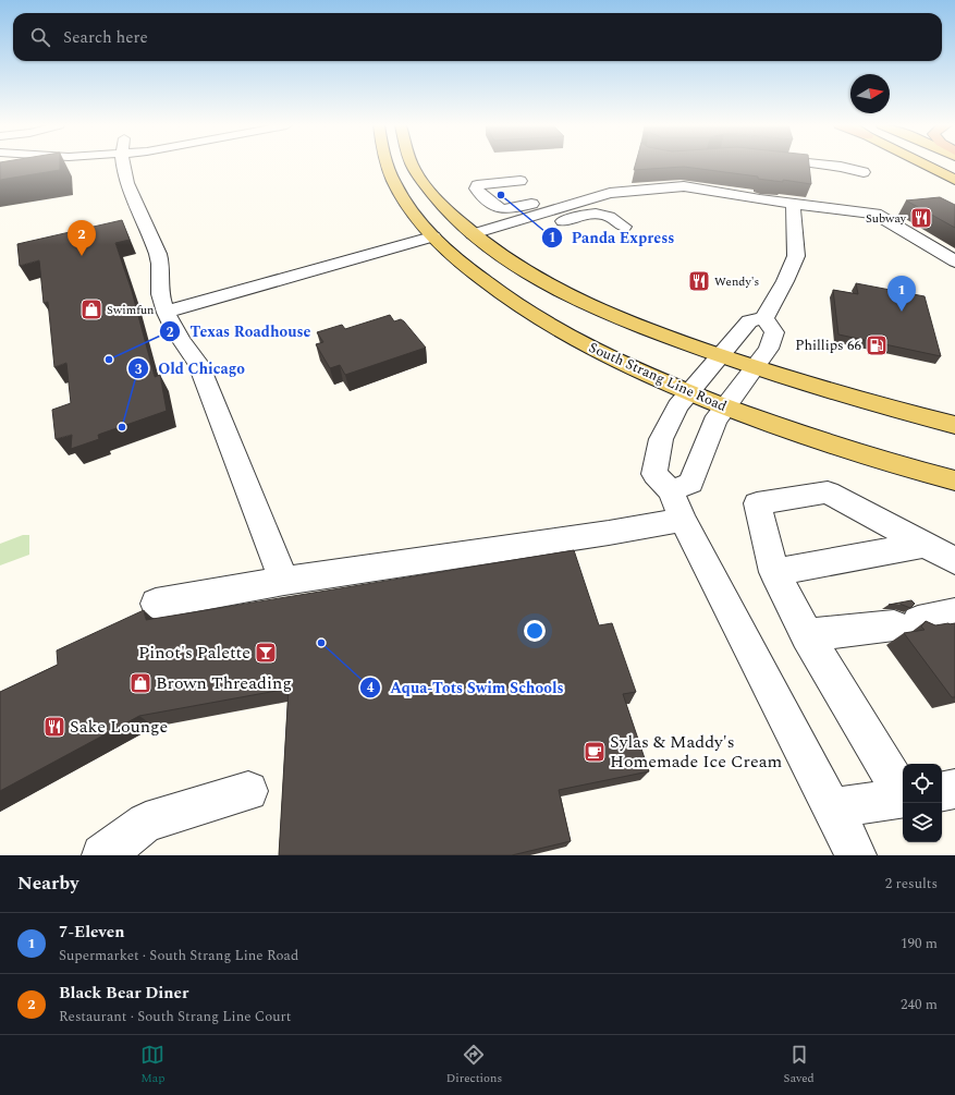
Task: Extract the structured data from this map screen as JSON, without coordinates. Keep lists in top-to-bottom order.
{
  "streets": {
    "main road": ["South Strang Line Road"]
  },
  "places": {
    "other": [
      "Panda Express",
      "Texas Roadhouse",
      "Old Chicago",
      "Aqua-Tots Swim Schools"
    ],
    "restaurant": ["Subway", "Wendy's", "Sake Lounge"],
    "shop": ["Swimfun", "Brown Threading"],
    "fuel station": ["Phillips 66"],
    "bar": ["Pinot's Palette"],
    "cafe": ["Sylas & Maddy's Homemade Ice Cream"]
  },
  "north": "right",
  "page": {
    "search": "Search here",
    "pins": ["2", "1"],
    "heading": ["Nearby", "2 results"],
    "list": [
      {
        "mark": "1",
        "name": "7-Eleven",
        "note": "Supermarket · South Strang Line Road",
        "value": "190 m"
      },
      {
        "mark": "2",
        "name": "Black Bear Diner",
        "note": "Restaurant · South Strang Line Court",
        "value": "240 m"
      }
    ],
    "nav": ["Map", "Directions", "Saved"]
  }
}
